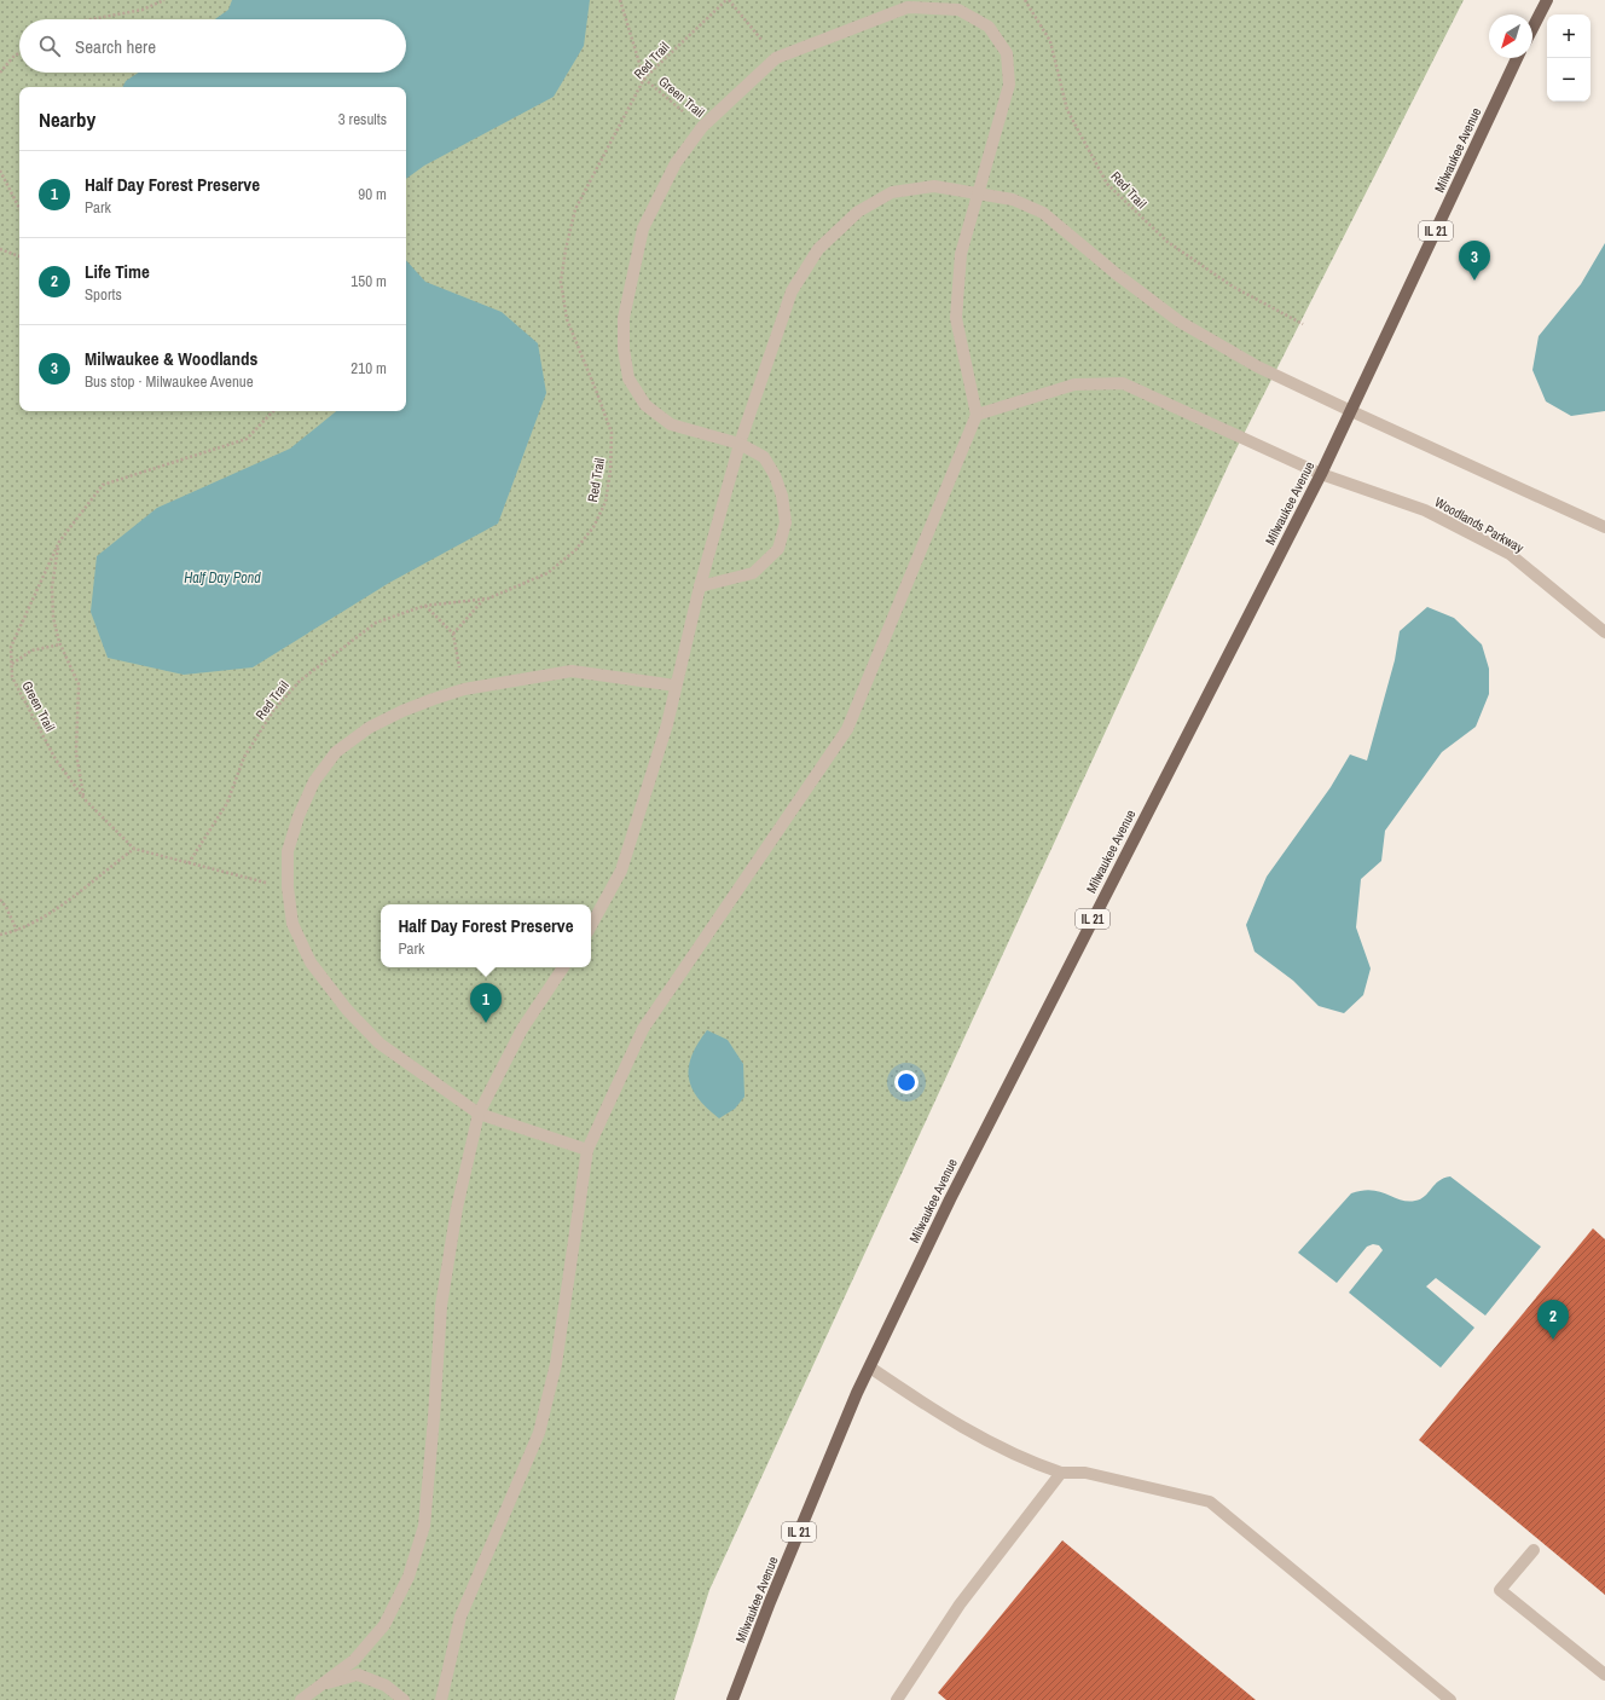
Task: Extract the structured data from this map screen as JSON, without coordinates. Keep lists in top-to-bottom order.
{
  "streets": {
    "main road": ["Milwaukee Avenue", "IL 21"],
    "street": ["Woodlands Parkway"],
    "path": ["Red Trail", "Green Trail"]
  },
  "crossings": [
    ["Red Trail", "Green Trail"],
    ["Milwaukee Avenue", "Woodlands Parkway"]
  ],
  "water": ["Half Day Pond"],
  "north": "bottom left",
  "page": {
    "map_buttons": ["+", "−"],
    "search": "Search here",
    "heading": ["Nearby", "3 results"],
    "list": [
      {
        "mark": "1",
        "name": "Half Day Forest Preserve",
        "note": "Park",
        "value": "90 m"
      },
      {
        "mark": "2",
        "name": "Life Time",
        "note": "Sports",
        "value": "150 m"
      },
      {
        "mark": "3",
        "name": "Milwaukee & Woodlands",
        "note": "Bus stop · Milwaukee Avenue",
        "value": "210 m"
      }
    ],
    "pins": ["3", "1", "2"],
    "popup": ["Half Day Forest Preserve", "Park"]
  }
}
